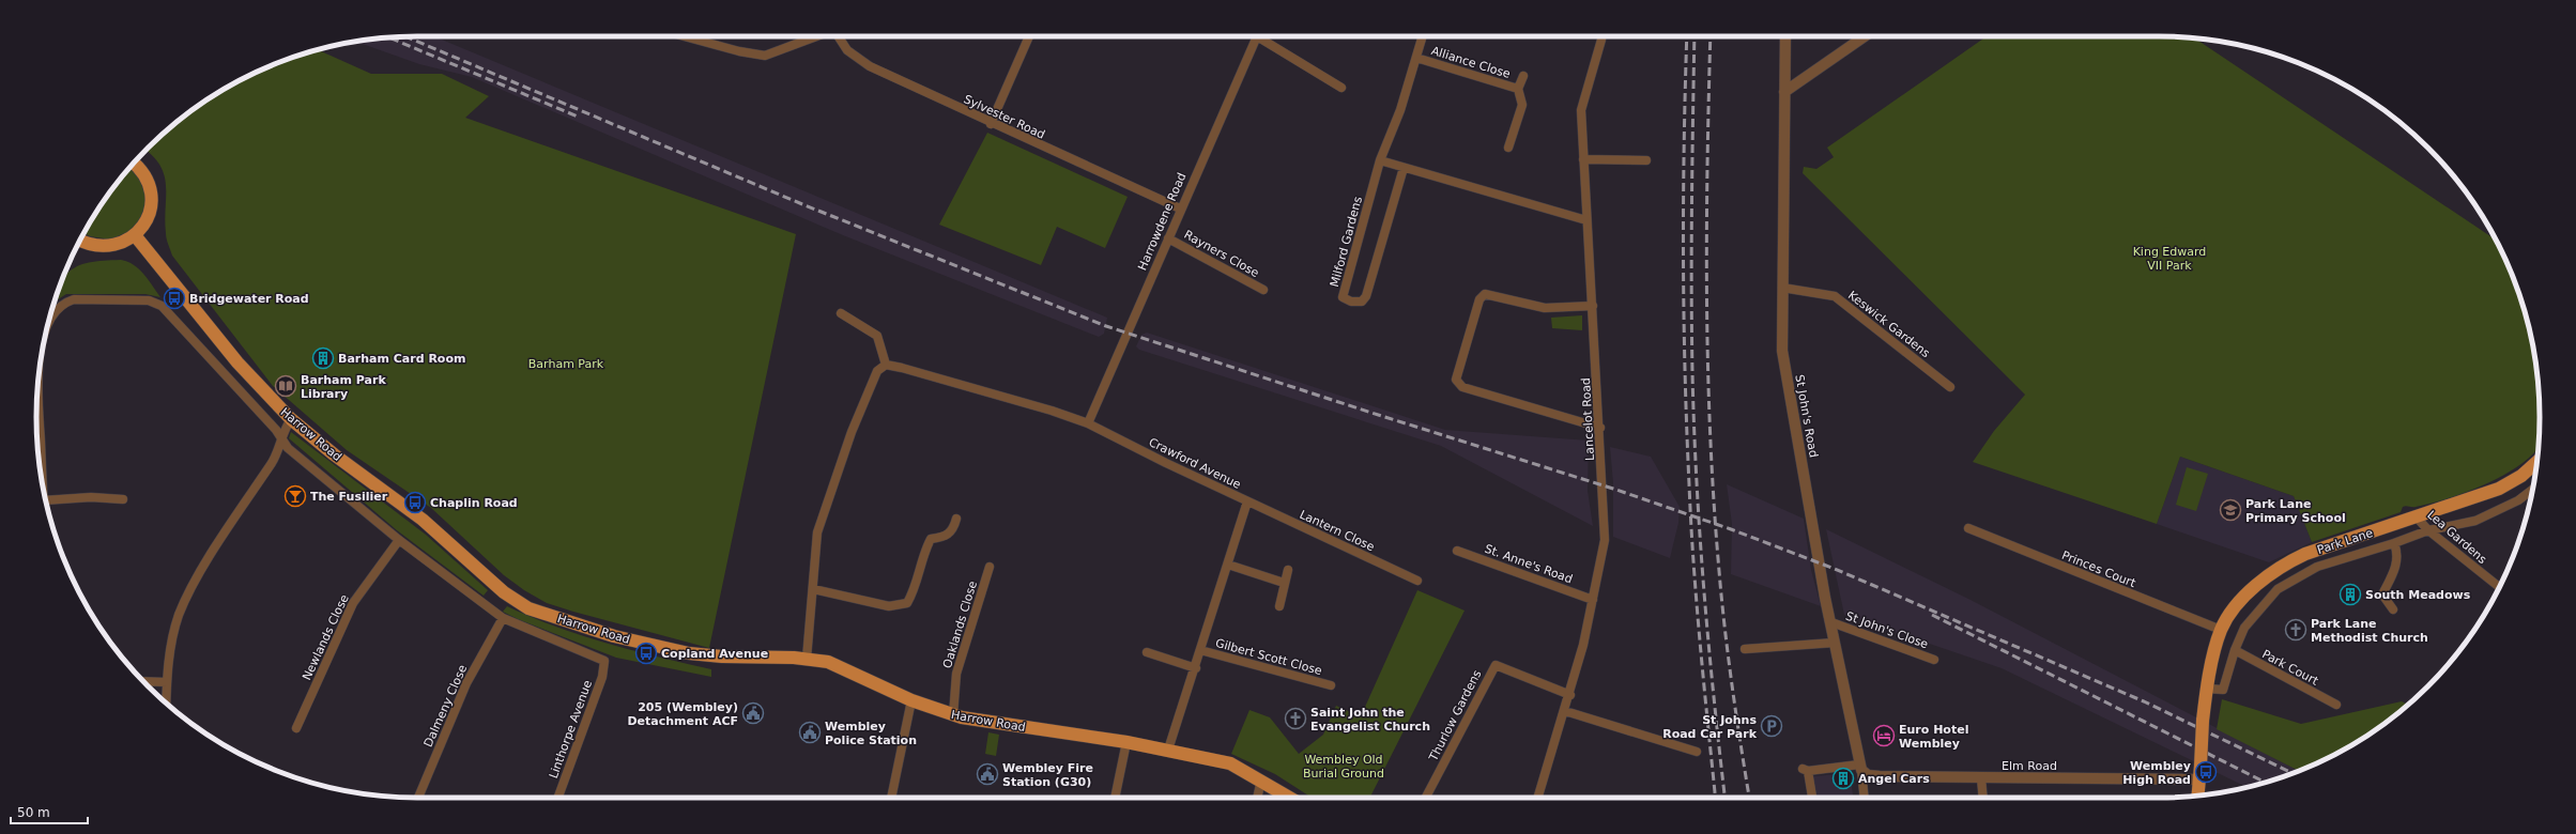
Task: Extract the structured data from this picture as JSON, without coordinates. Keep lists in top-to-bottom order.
{
  "streets": {
    "main road": ["Harrow Road", "Park Lane"],
    "street": [
      "Alliance Close",
      "Sylvester Road",
      "Harrowdene Road",
      "Milford Gardens",
      "Rayners Close",
      "Keswick Gardens",
      "St John's Road",
      "Lancelot Road",
      "Crawford Avenue",
      "Lantern Close",
      "Lea Gardens",
      "St. Anne's Road",
      "Princes Court",
      "Oaklands Close",
      "St John's Close",
      "Newlands Close",
      "Gilbert Scott Close",
      "Park Court",
      "Dalmeny Close",
      "Thurlow Gardens",
      "Linthorpe Avenue",
      "Elm Road"
    ]
  },
  "crossings": [
    ["Alliance Close", "Milford Gardens"],
    ["Sylvester Road", "Harrowdene Road"],
    ["Harrowdene Road", "Rayners Close"],
    ["Harrowdene Road", "Crawford Avenue"],
    ["Keswick Gardens", "St John's Road"],
    ["St John's Road", "St John's Close"],
    ["St John's Road", "Elm Road"],
    ["Lancelot Road", "St. Anne's Road"],
    ["Lancelot Road", "Thurlow Gardens"],
    ["Harrow Road", "Crawford Avenue"],
    ["Harrow Road", "Oaklands Close"],
    ["Harrow Road", "Newlands Close"],
    ["Harrow Road", "Dalmeny Close"],
    ["Harrow Road", "Linthorpe Avenue"],
    ["Crawford Avenue", "Lantern Close"],
    ["Crawford Avenue", "Gilbert Scott Close"],
    ["Lea Gardens", "Park Lane"],
    ["Park Lane", "Princes Court"],
    ["Park Lane", "Park Court"],
    ["Park Lane", "Elm Road"]
  ],
  "parks": ["King Edward VII Park", "Barham Park", "Wembley Old Burial Ground"],
  "places": {
    "bus stop": [
      "Bridgewater Road",
      "Chaplin Road",
      "Copland Avenue",
      "Wembley High Road"
    ],
    "building": ["Barham Card Room", "South Meadows", "Angel Cars"],
    "library": ["Barham Park Library"],
    "bar": ["The Fusilier"],
    "school or university": ["Park Lane Primary School"],
    "church": ["Park Lane Methodist Church", "Saint John the Evangelist Church"],
    "public building": ["205 (Wembley) Detachment ACF", "Wembley Police Station", "Wembley Fire Station (G30)"],
    "parking": ["St Johns Road Car Park"],
    "hotel": ["Euro Hotel Wembley"]
  },
  "scale_bar": "50 m"
}
